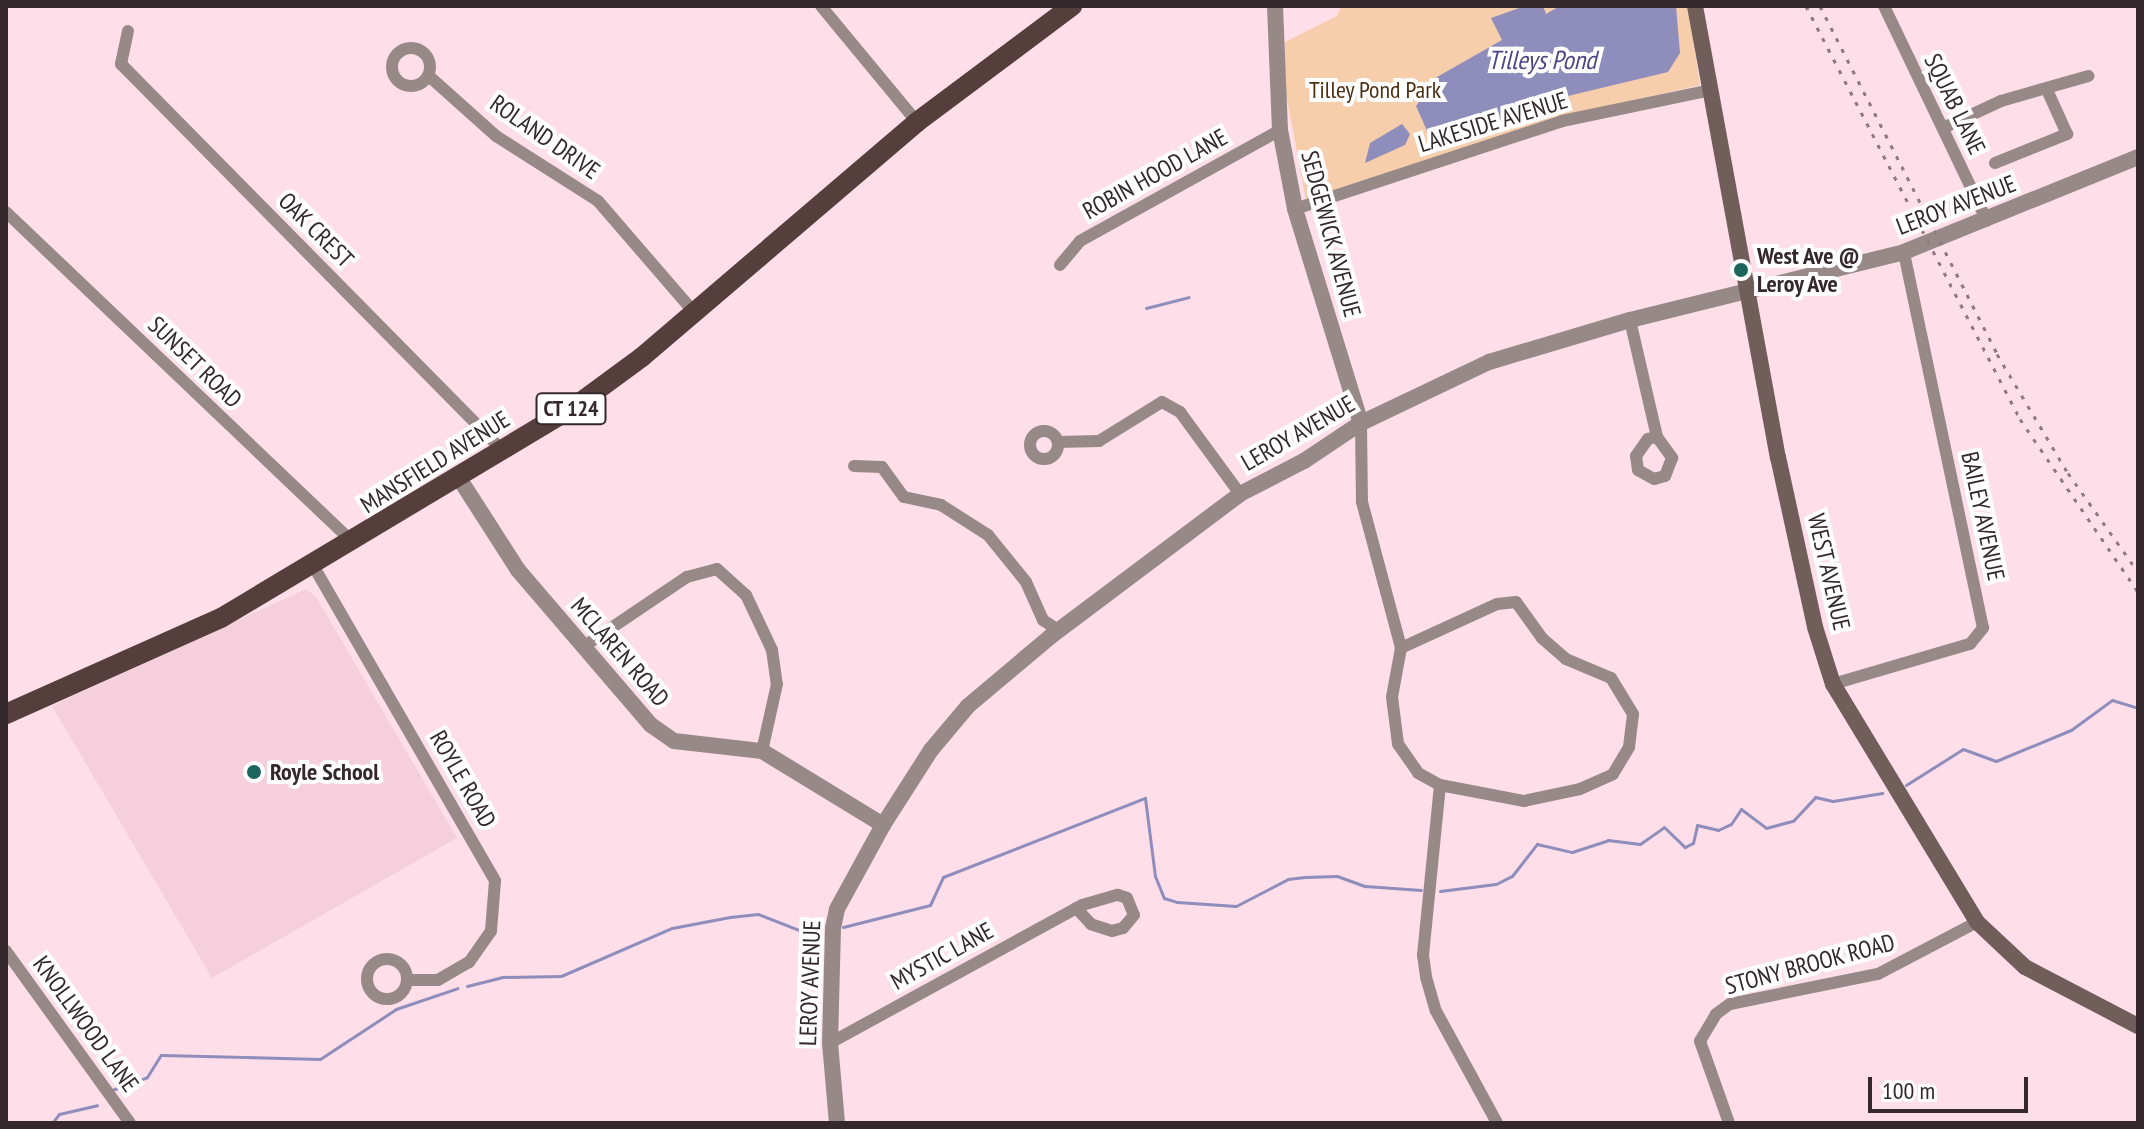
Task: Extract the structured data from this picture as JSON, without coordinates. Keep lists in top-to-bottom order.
{
  "streets": {
    "main road": ["CT 124", "MANSFIELD AVENUE", "WEST AVENUE"],
    "street": [
      "SQUAB LANE",
      "LAKESIDE AVENUE",
      "ROLAND DRIVE",
      "ROBIN HOOD LANE",
      "LEROY AVENUE",
      "OAK CREST",
      "SEDGEWICK AVENUE",
      "SUNSET ROAD",
      "BAILEY AVENUE",
      "MCLAREN ROAD",
      "ROYLE ROAD",
      "MYSTIC LANE",
      "STONY BROOK ROAD",
      "KNOLLWOOD LANE"
    ]
  },
  "crossings": [
    ["SQUAB LANE", "LEROY AVENUE"],
    ["LAKESIDE AVENUE", "SEDGEWICK AVENUE"],
    ["LAKESIDE AVENUE", "WEST AVENUE"],
    ["ROLAND DRIVE", "MANSFIELD AVENUE"],
    ["ROBIN HOOD LANE", "SEDGEWICK AVENUE"],
    ["LEROY AVENUE", "SEDGEWICK AVENUE"],
    ["LEROY AVENUE", "BAILEY AVENUE"],
    ["LEROY AVENUE", "WEST AVENUE"],
    ["LEROY AVENUE", "MCLAREN ROAD"],
    ["LEROY AVENUE", "MYSTIC LANE"],
    ["OAK CREST", "MANSFIELD AVENUE"],
    ["SUNSET ROAD", "MANSFIELD AVENUE"],
    ["MANSFIELD AVENUE", "MCLAREN ROAD"],
    ["MANSFIELD AVENUE", "ROYLE ROAD"],
    ["BAILEY AVENUE", "WEST AVENUE"],
    ["WEST AVENUE", "STONY BROOK ROAD"]
  ],
  "water": ["Tilleys Pond"],
  "parks": ["Tilley Pond Park"],
  "places": ["West Ave @ Leroy Ave", "Royle School"],
  "scale_bar": "100 m"
}
